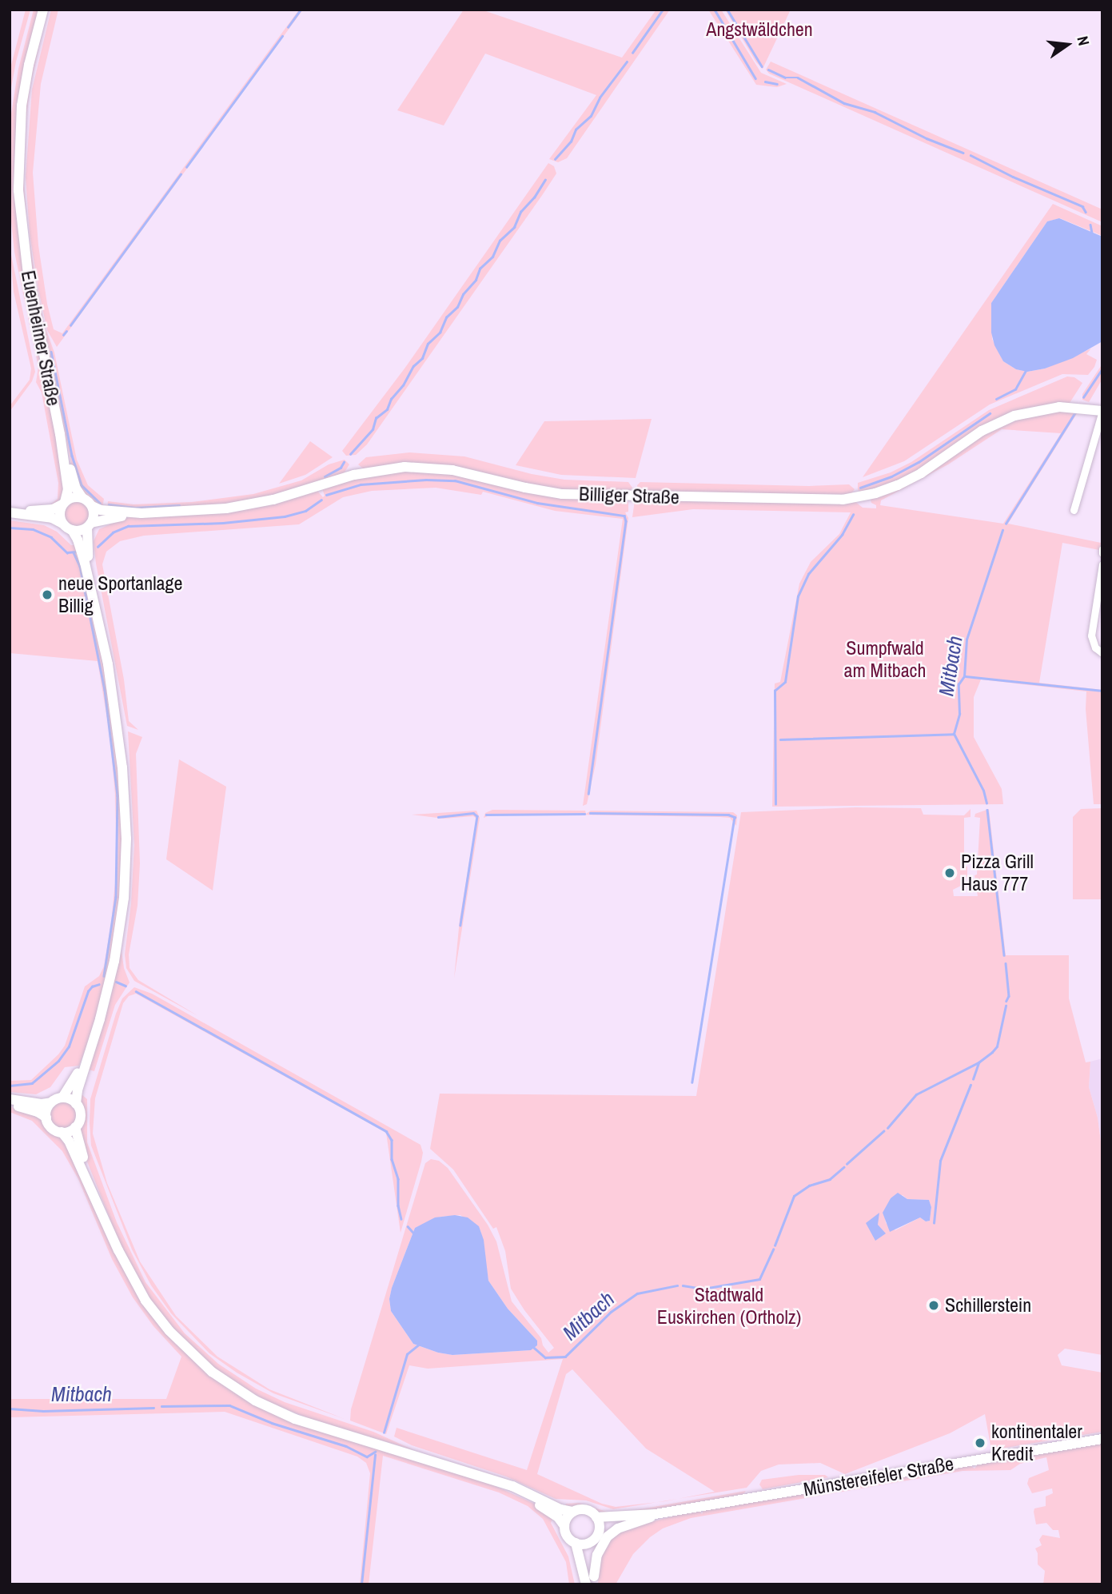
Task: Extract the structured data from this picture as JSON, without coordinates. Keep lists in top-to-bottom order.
{
  "streets": {
    "main road": ["Euenheimer Straße", "Billiger Straße", "Münstereifeler Straße"]
  },
  "crossings": [
    ["Euenheimer Straße", "Billiger Straße"]
  ],
  "water": ["Mitbach"],
  "parks": ["Angstwäldchen", "Sumpfwald am Mitbach", "Stadtwald Euskirchen (Ortholz)"],
  "places": [
    "neue Sportanlage Billig",
    "Pizza Grill Haus 777",
    "Schillerstein",
    "kontinentaler Kredit"
  ],
  "north": "right"
}
